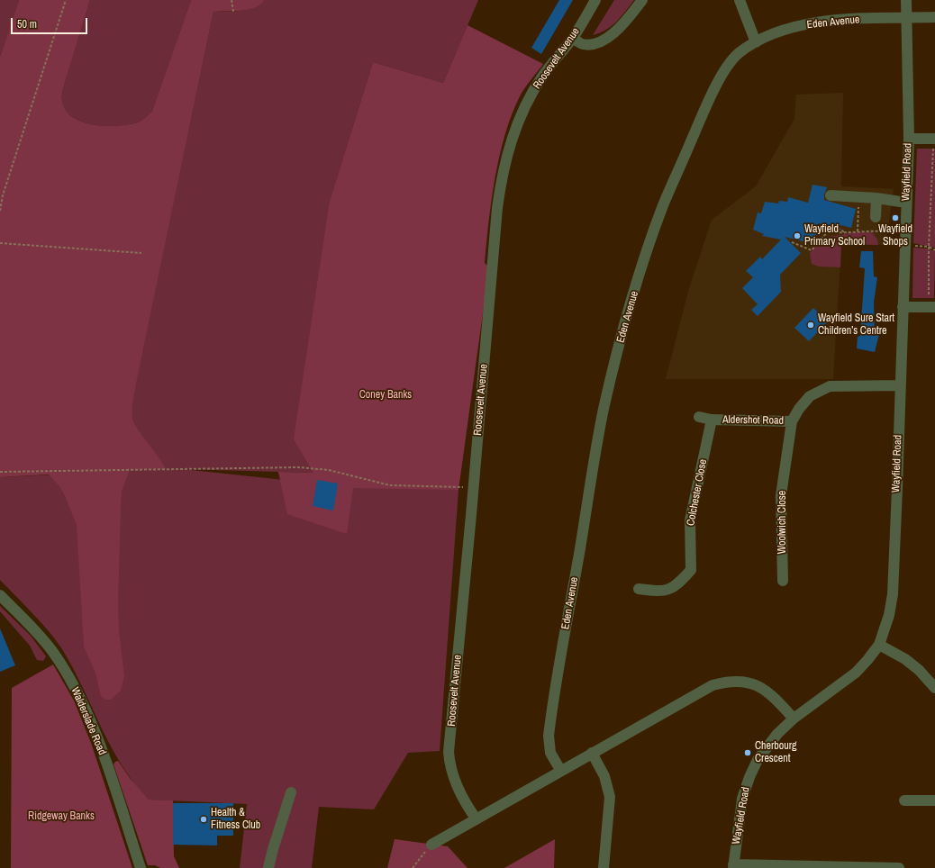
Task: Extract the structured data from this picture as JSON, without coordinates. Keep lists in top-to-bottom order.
{
  "streets": {
    "street": [
      "Eden Avenue",
      "Roosevelt Avenue",
      "Wayfield Road",
      "Aldershot Road",
      "Colchester Close",
      "Woolwich Close",
      "Walderslade Road"
    ]
  },
  "crossings": [
    ["Eden Avenue", "Wayfield Road"],
    ["Wayfield Road", "Aldershot Road"],
    ["Aldershot Road", "Colchester Close"],
    ["Aldershot Road", "Woolwich Close"]
  ],
  "parks": ["Coney Banks", "Ridgeway Banks"],
  "places": [
    "Wayfield Shops",
    "Wayfield Primary School",
    "Wayfield Sure Start Children’s Centre",
    "Cherbourg Crescent",
    "Health & Fitness Club"
  ],
  "scale_bar": "50 m"
}
